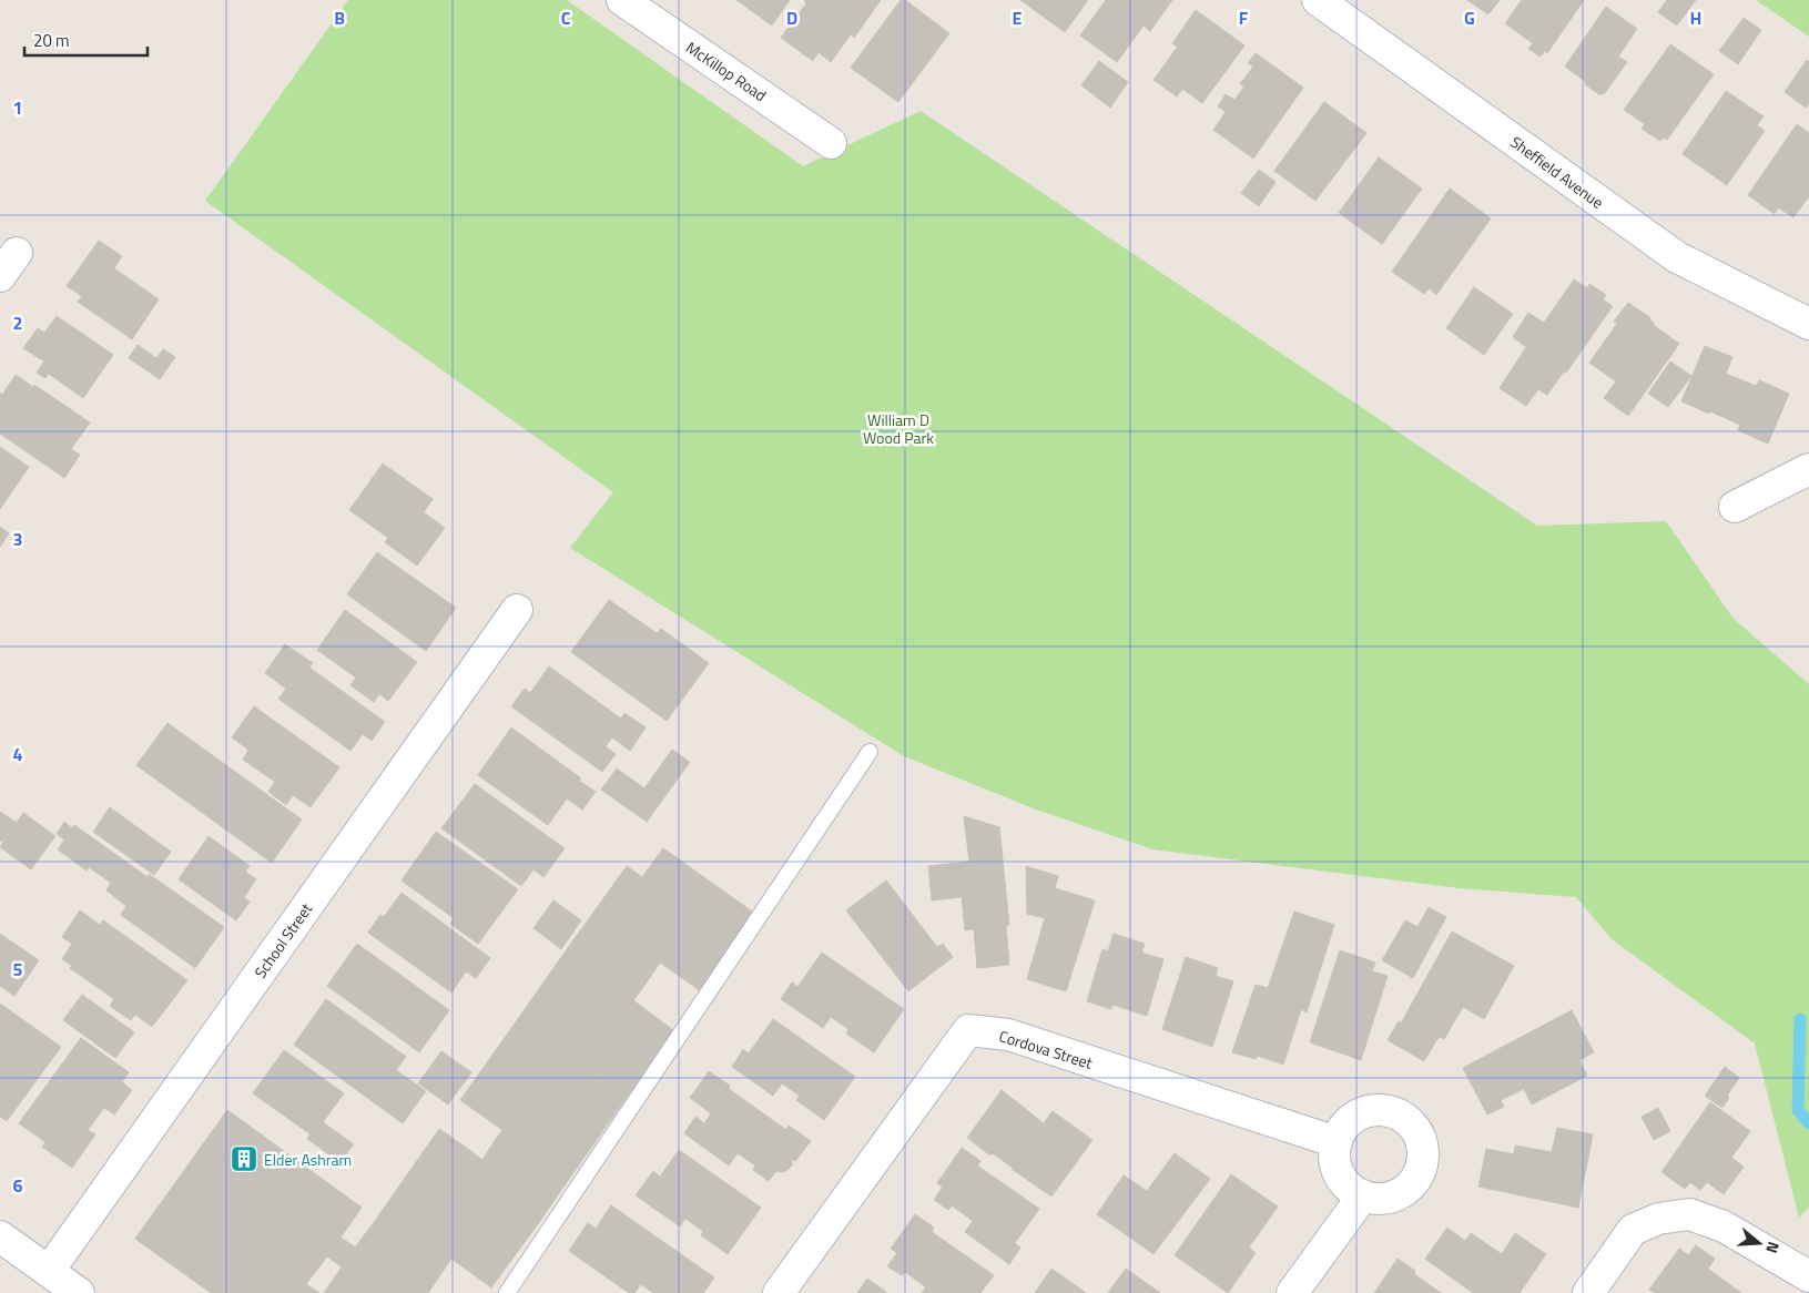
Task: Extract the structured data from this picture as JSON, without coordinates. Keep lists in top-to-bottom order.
{
  "streets": {
    "street": [
      "McKillop Road",
      "Sheffield Avenue",
      "School Street",
      "Cordova Street"
    ]
  },
  "parks": ["William D Wood Park"],
  "places": {
    "building": ["Elder Ashram"]
  },
  "scale_bar": "20 m",
  "north": "right",
  "grid": {
    "columns": [
      "B",
      "C",
      "D",
      "E",
      "F",
      "G",
      "H"
    ],
    "rows": [
      "1",
      "2",
      "3",
      "4",
      "5",
      "6"
    ]
  }
}
